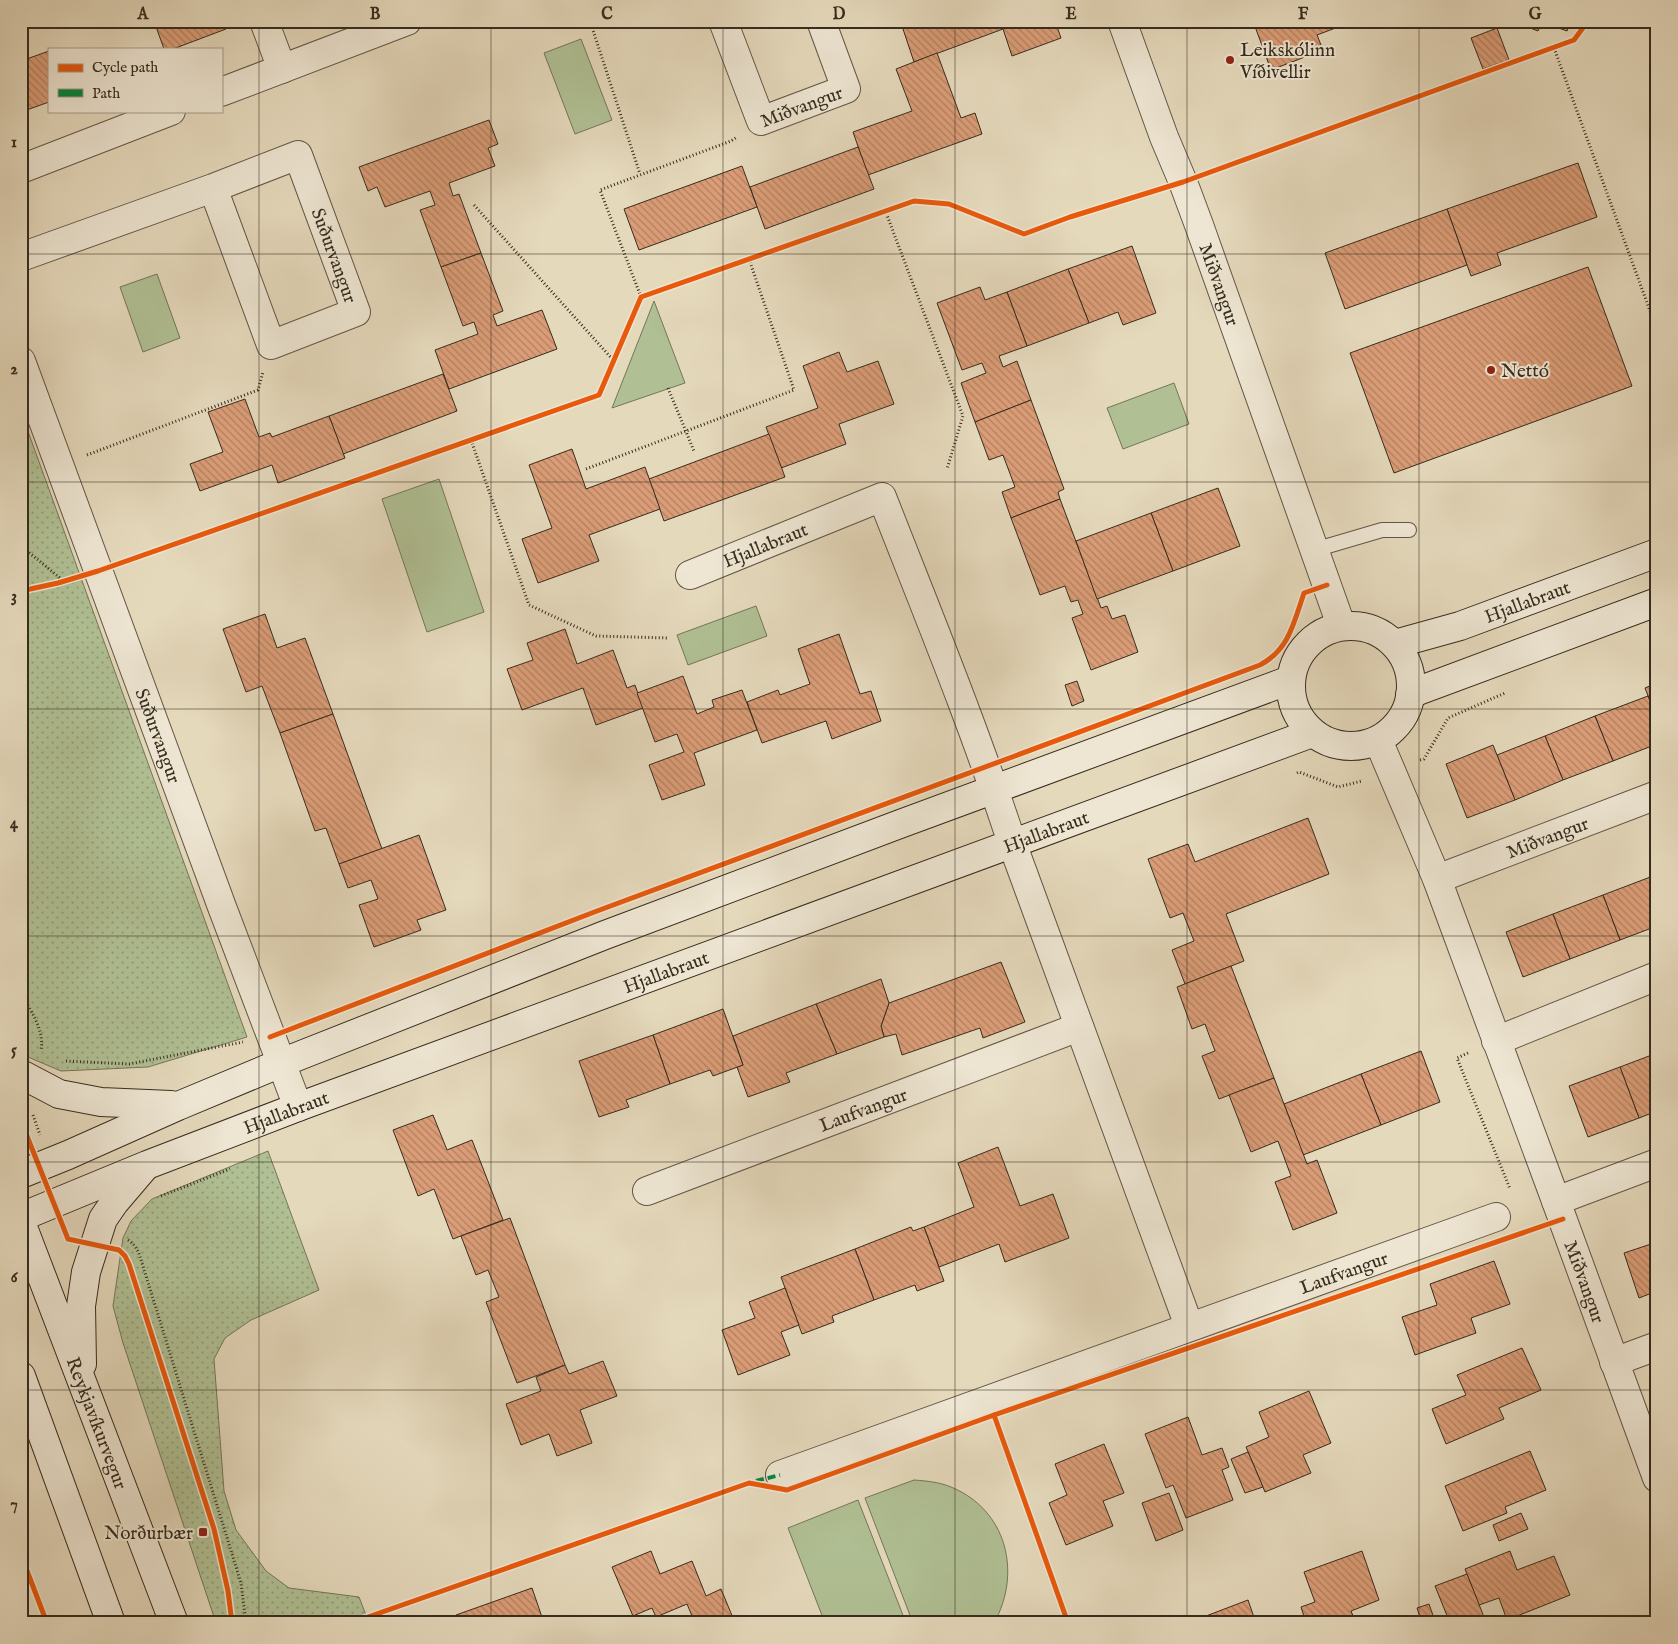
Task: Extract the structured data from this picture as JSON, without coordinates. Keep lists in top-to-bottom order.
{
  "streets": {
    "street": [
      "Miðvangur",
      "Suðurvangur",
      "Hjallabraut",
      "Laufvangur",
      "Reykjavíkurvegur"
    ]
  },
  "crossings": [
    ["Miðvangur", "Hjallabraut"],
    ["Suðurvangur", "Hjallabraut"]
  ],
  "places": {
    "other": ["Leikskólinn Víðivellir", "Nettó"],
    "transit": ["Norðurbær"]
  },
  "legend": ["Cycle path", "Path"],
  "grid": {
    "columns": [
      "A",
      "B",
      "C",
      "D",
      "E",
      "F",
      "G"
    ],
    "rows": [
      "1",
      "2",
      "3",
      "4",
      "5",
      "6",
      "7"
    ]
  }
}
